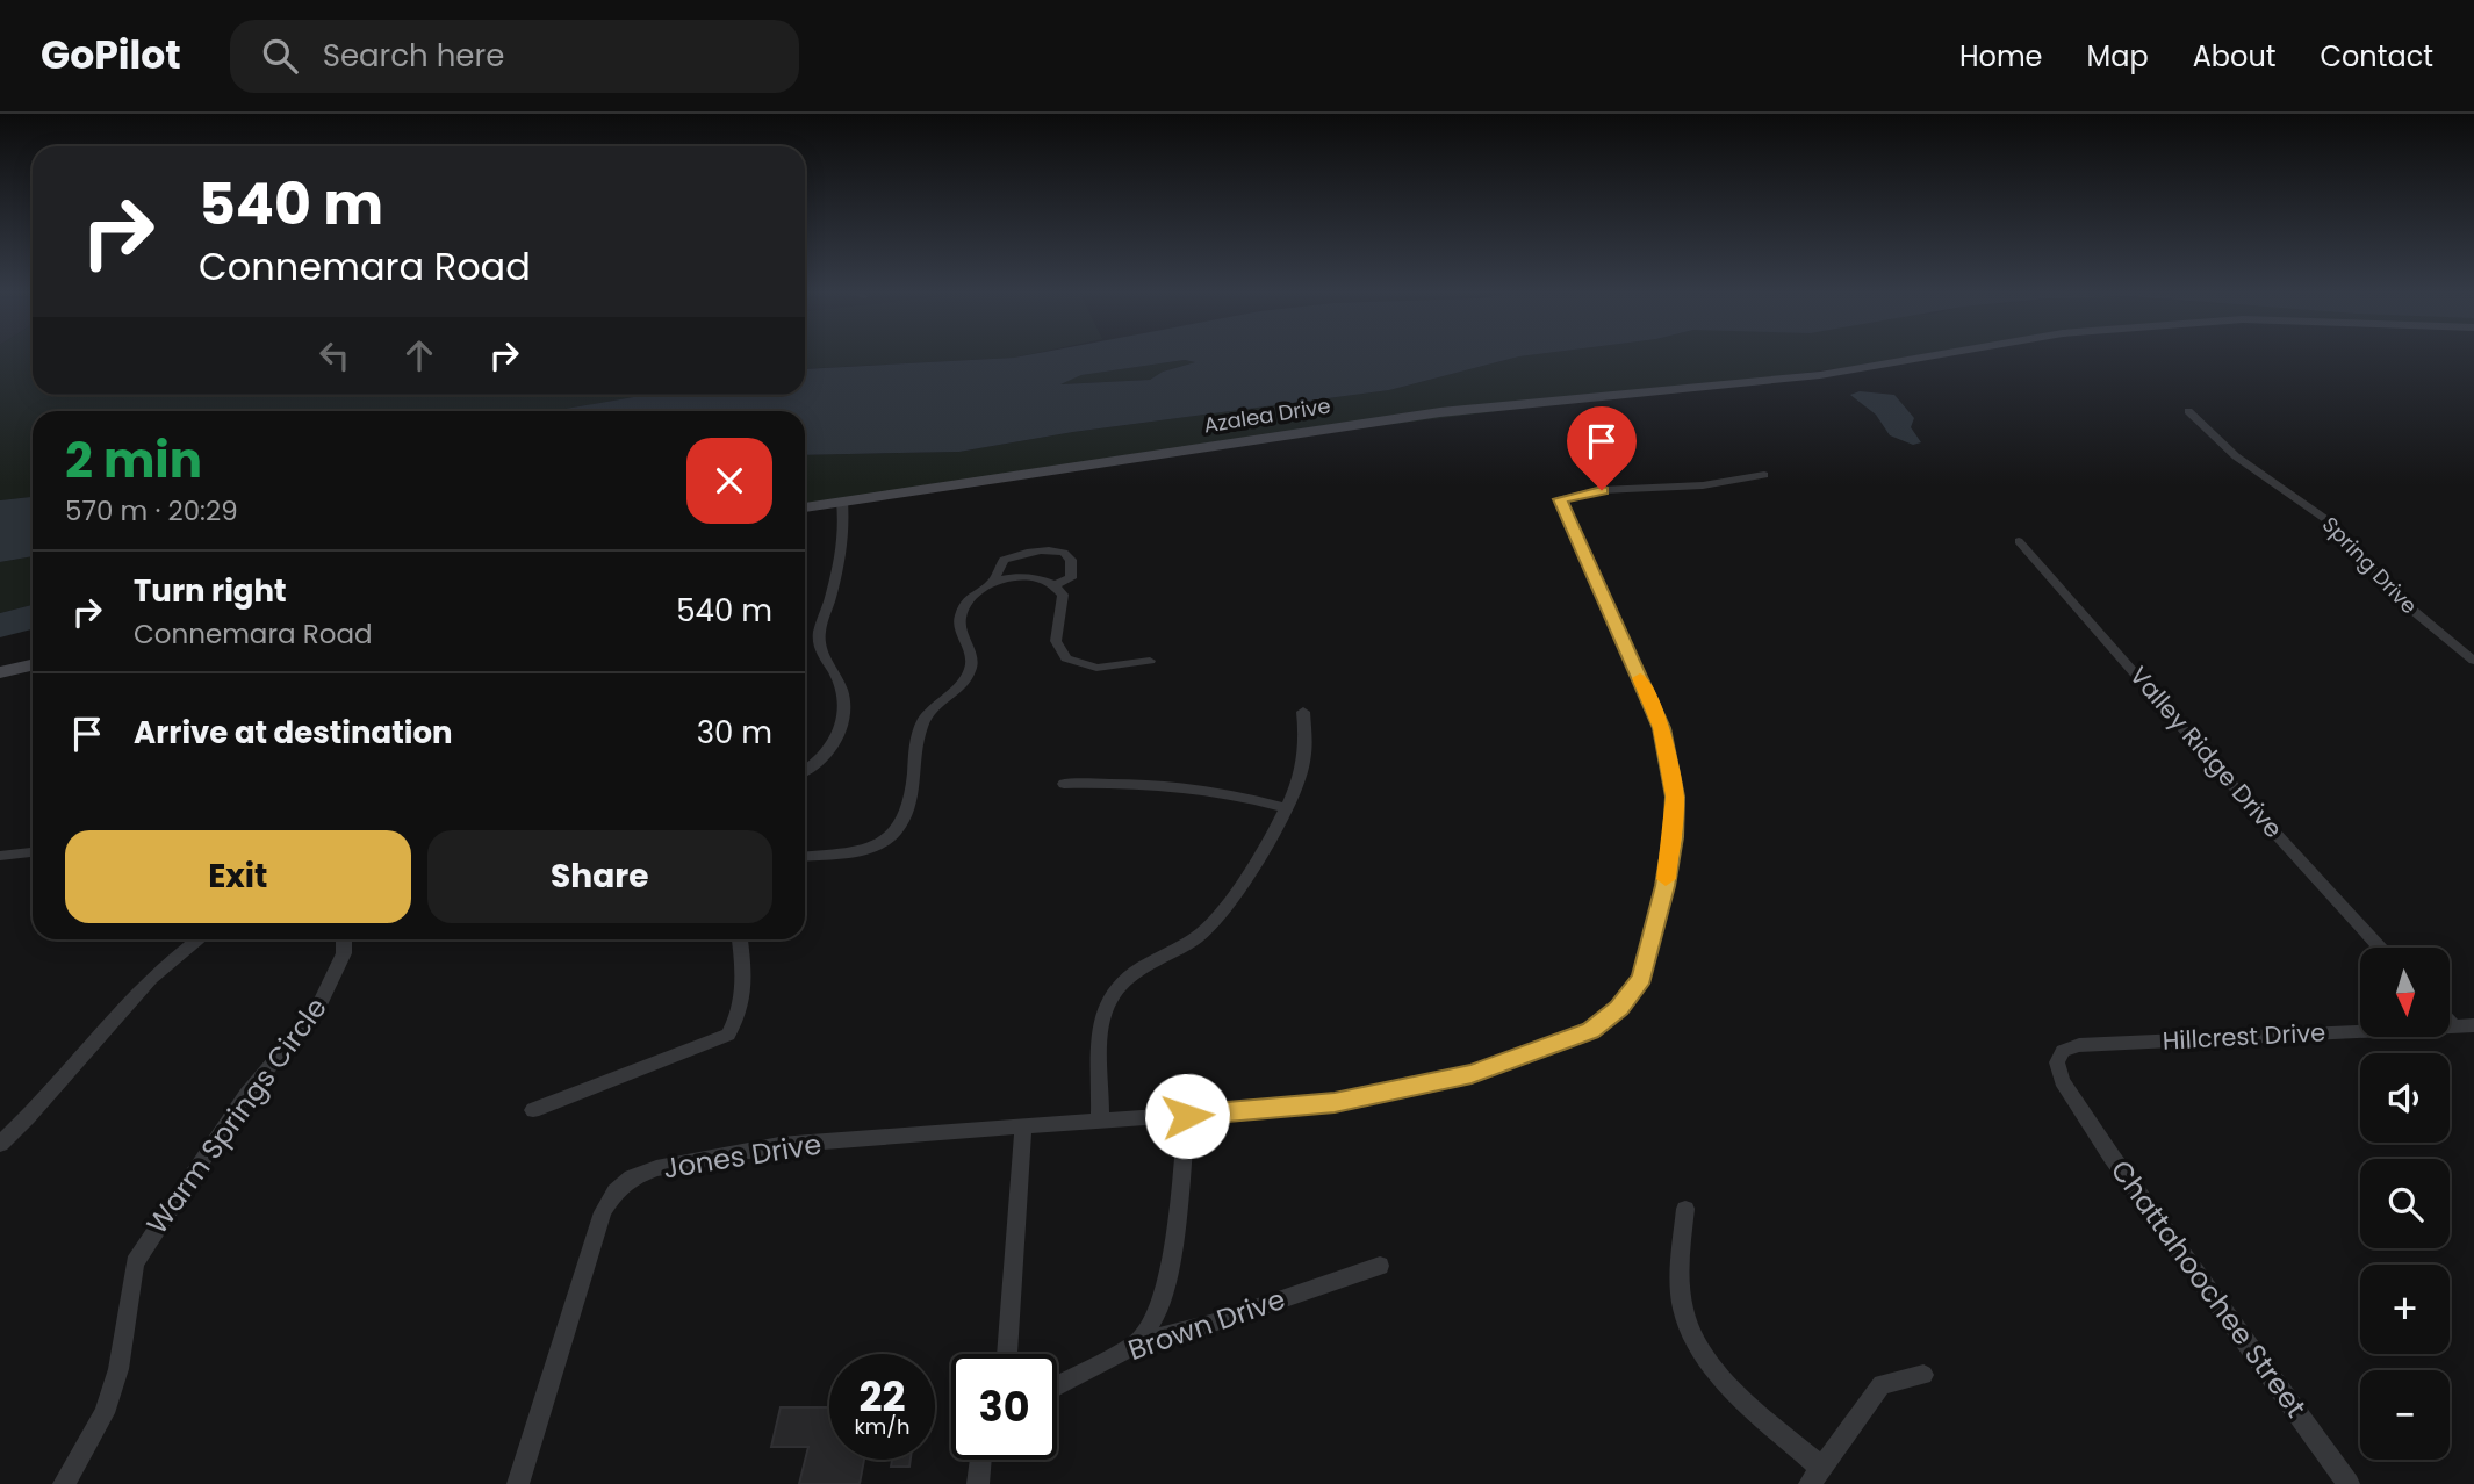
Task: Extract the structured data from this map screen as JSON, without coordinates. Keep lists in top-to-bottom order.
{
  "streets": {
    "street": [
      "Azalea Drive",
      "Spring Drive",
      "Valley Ridge Drive",
      "Hillcrest Drive",
      "Warm Springs Circle",
      "Jones Drive",
      "Chattahoochee Street",
      "Brown Drive"
    ]
  },
  "crossings": [
    ["Hillcrest Drive", "Chattahoochee Street"]
  ],
  "north": "bottom",
  "page": {
    "header": "GoPilot",
    "search": "Search here",
    "nav": [
      "Home",
      "Map",
      "About",
      "Contact"
    ],
    "turn": ["540 m", "Connemara Road"],
    "heading": ["2 min", "570 m · 20:29"],
    "list": [
      {
        "name": "Turn right",
        "note": "Connemara Road",
        "value": "540 m"
      },
      {
        "name": "Arrive at destination",
        "value": "30 m"
      }
    ],
    "buttons": ["Exit", "Share"],
    "map_buttons": ["+", "−"],
    "speed": "22 km/h",
    "limit": "30"
  }
}
